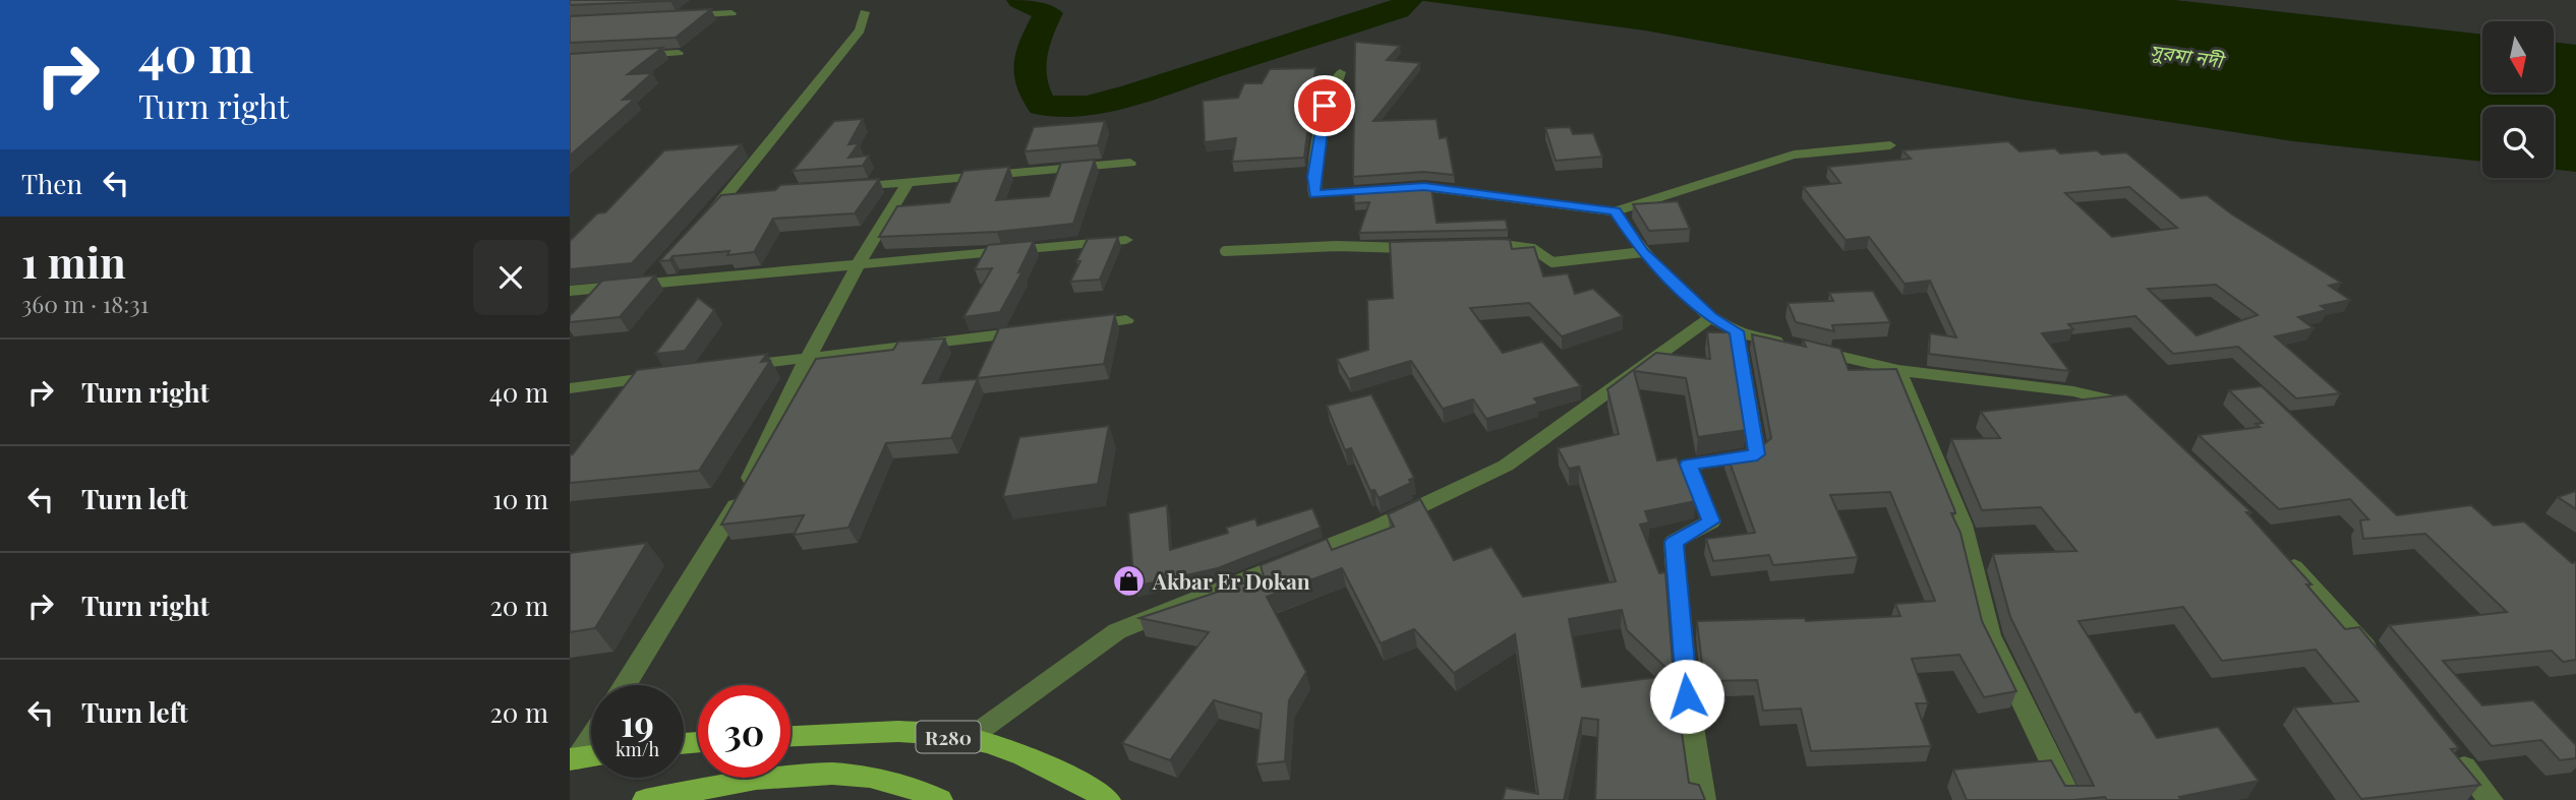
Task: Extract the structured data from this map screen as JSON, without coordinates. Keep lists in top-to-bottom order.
{
  "streets": {
    "main road": ["R280"]
  },
  "water": ["সুরমা নদী"],
  "places": {
    "shop": ["Akbar Er Dokan"]
  },
  "north": "bottom",
  "page": {
    "turn": ["40 m", "Turn right"],
    "then": "Then",
    "heading": ["1 min", "360 m · 18:31"],
    "list": [
      {
        "name": "Turn right",
        "value": "40 m"
      },
      {
        "name": "Turn left",
        "value": "10 m"
      },
      {
        "name": "Turn right",
        "value": "20 m"
      },
      {
        "name": "Turn left",
        "value": "20 m"
      }
    ],
    "speed": "19 km/h",
    "limit": "30"
  }
}
